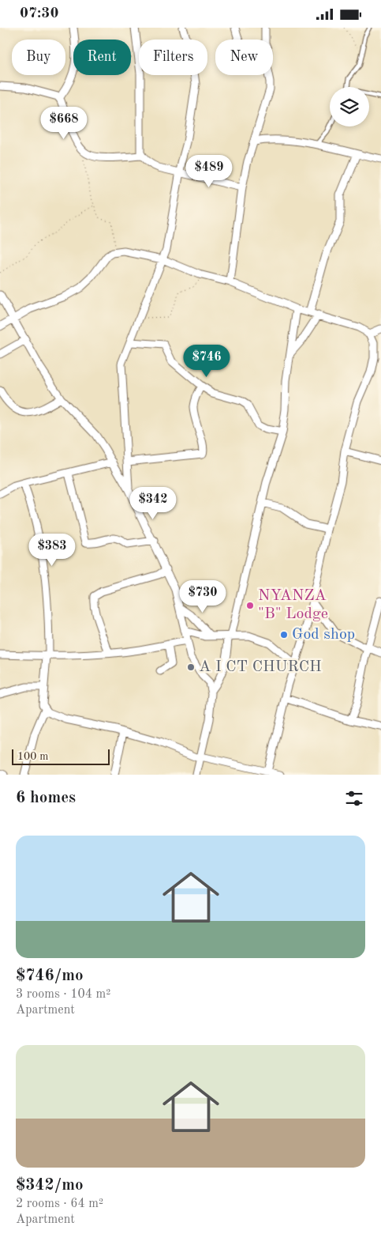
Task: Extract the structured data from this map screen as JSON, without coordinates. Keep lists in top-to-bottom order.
{
  "places": ["NYANZA \"B\" Lodge", "God shop", "A I CT CHURCH"],
  "scale_bar": "100 m",
  "page": {
    "status": "07:30",
    "chip": [
      "Buy",
      "Rent",
      "Filters",
      "New"
    ],
    "price": [
      "$668",
      "$489",
      "$746",
      "$342",
      "$383",
      "$730"
    ],
    "scale": "100 m",
    "heading": "6 homes",
    "list": [
      {
        "name": "$746/mo",
        "note": "3 rooms · 104 m² · Apartment"
      },
      {
        "name": "$342/mo",
        "note": "2 rooms · 64 m² · Apartment"
      }
    ]
  }
}
